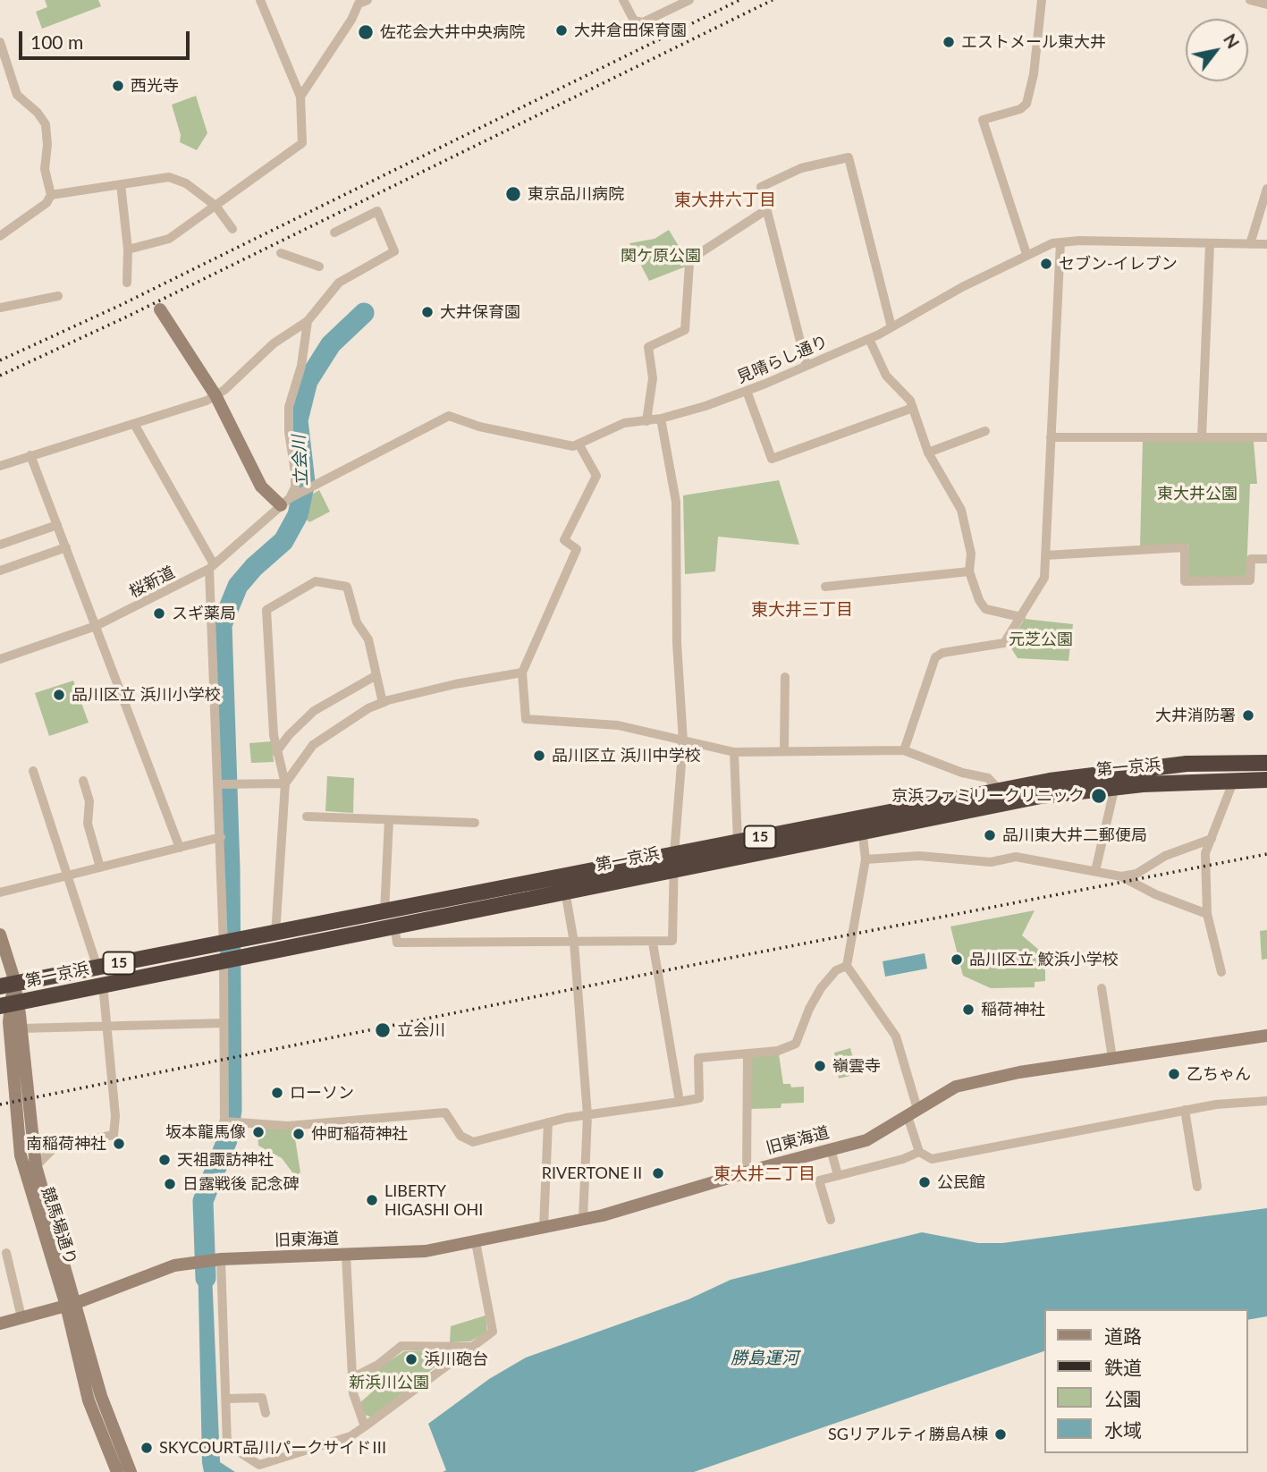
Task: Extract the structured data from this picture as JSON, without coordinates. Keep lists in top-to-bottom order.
{
  "streets": {
    "highway": ["第一京浜", "15"],
    "street": [
      "見晴らし通り",
      "桜新道",
      "旧東海道",
      "競馬場通り"
    ]
  },
  "crossings": [
    ["見晴らし通り", "桜新道"],
    ["第一京浜", "競馬場通り"],
    ["旧東海道", "競馬場通り"]
  ],
  "districts": ["東大井六丁目", "東大井三丁目", "東大井二丁目"],
  "water": ["立会川", "勝島運河"],
  "parks": [
    "関ケ原公園",
    "東大井公園",
    "元芝公園",
    "新浜川公園"
  ],
  "places": [
    "大井倉田保育園",
    "佐花会大井中央病院",
    "エストメール東大井",
    "西光寺",
    "東京品川病院",
    "セブン-イレブン",
    "大井保育園",
    "スギ薬局",
    "品川区立 浜川小学校",
    "大井消防署",
    "品川区立 浜川中学校",
    "京浜ファミリークリニック",
    "品川東大井二郵便局",
    "品川区立 鮫浜小学校",
    "稲荷神社",
    "立会川",
    "嶺雲寺",
    "乙ちゃん",
    "ローソン",
    "坂本龍馬像",
    "仲町稲荷神社",
    "南稲荷神社",
    "天祖諏訪神社",
    "RIVERTONEⅡ",
    "公民館",
    "日露戦後 記念碑",
    "LIBERTY HIGASHI OHI",
    "浜川砲台",
    "SGリアルティ勝島A棟",
    "SKYCOURT品川パークサイドⅢ"
  ],
  "legend": [
    "道路",
    "鉄道",
    "公園",
    "水域"
  ],
  "scale_bar": "100 m",
  "north": "top right"
}
